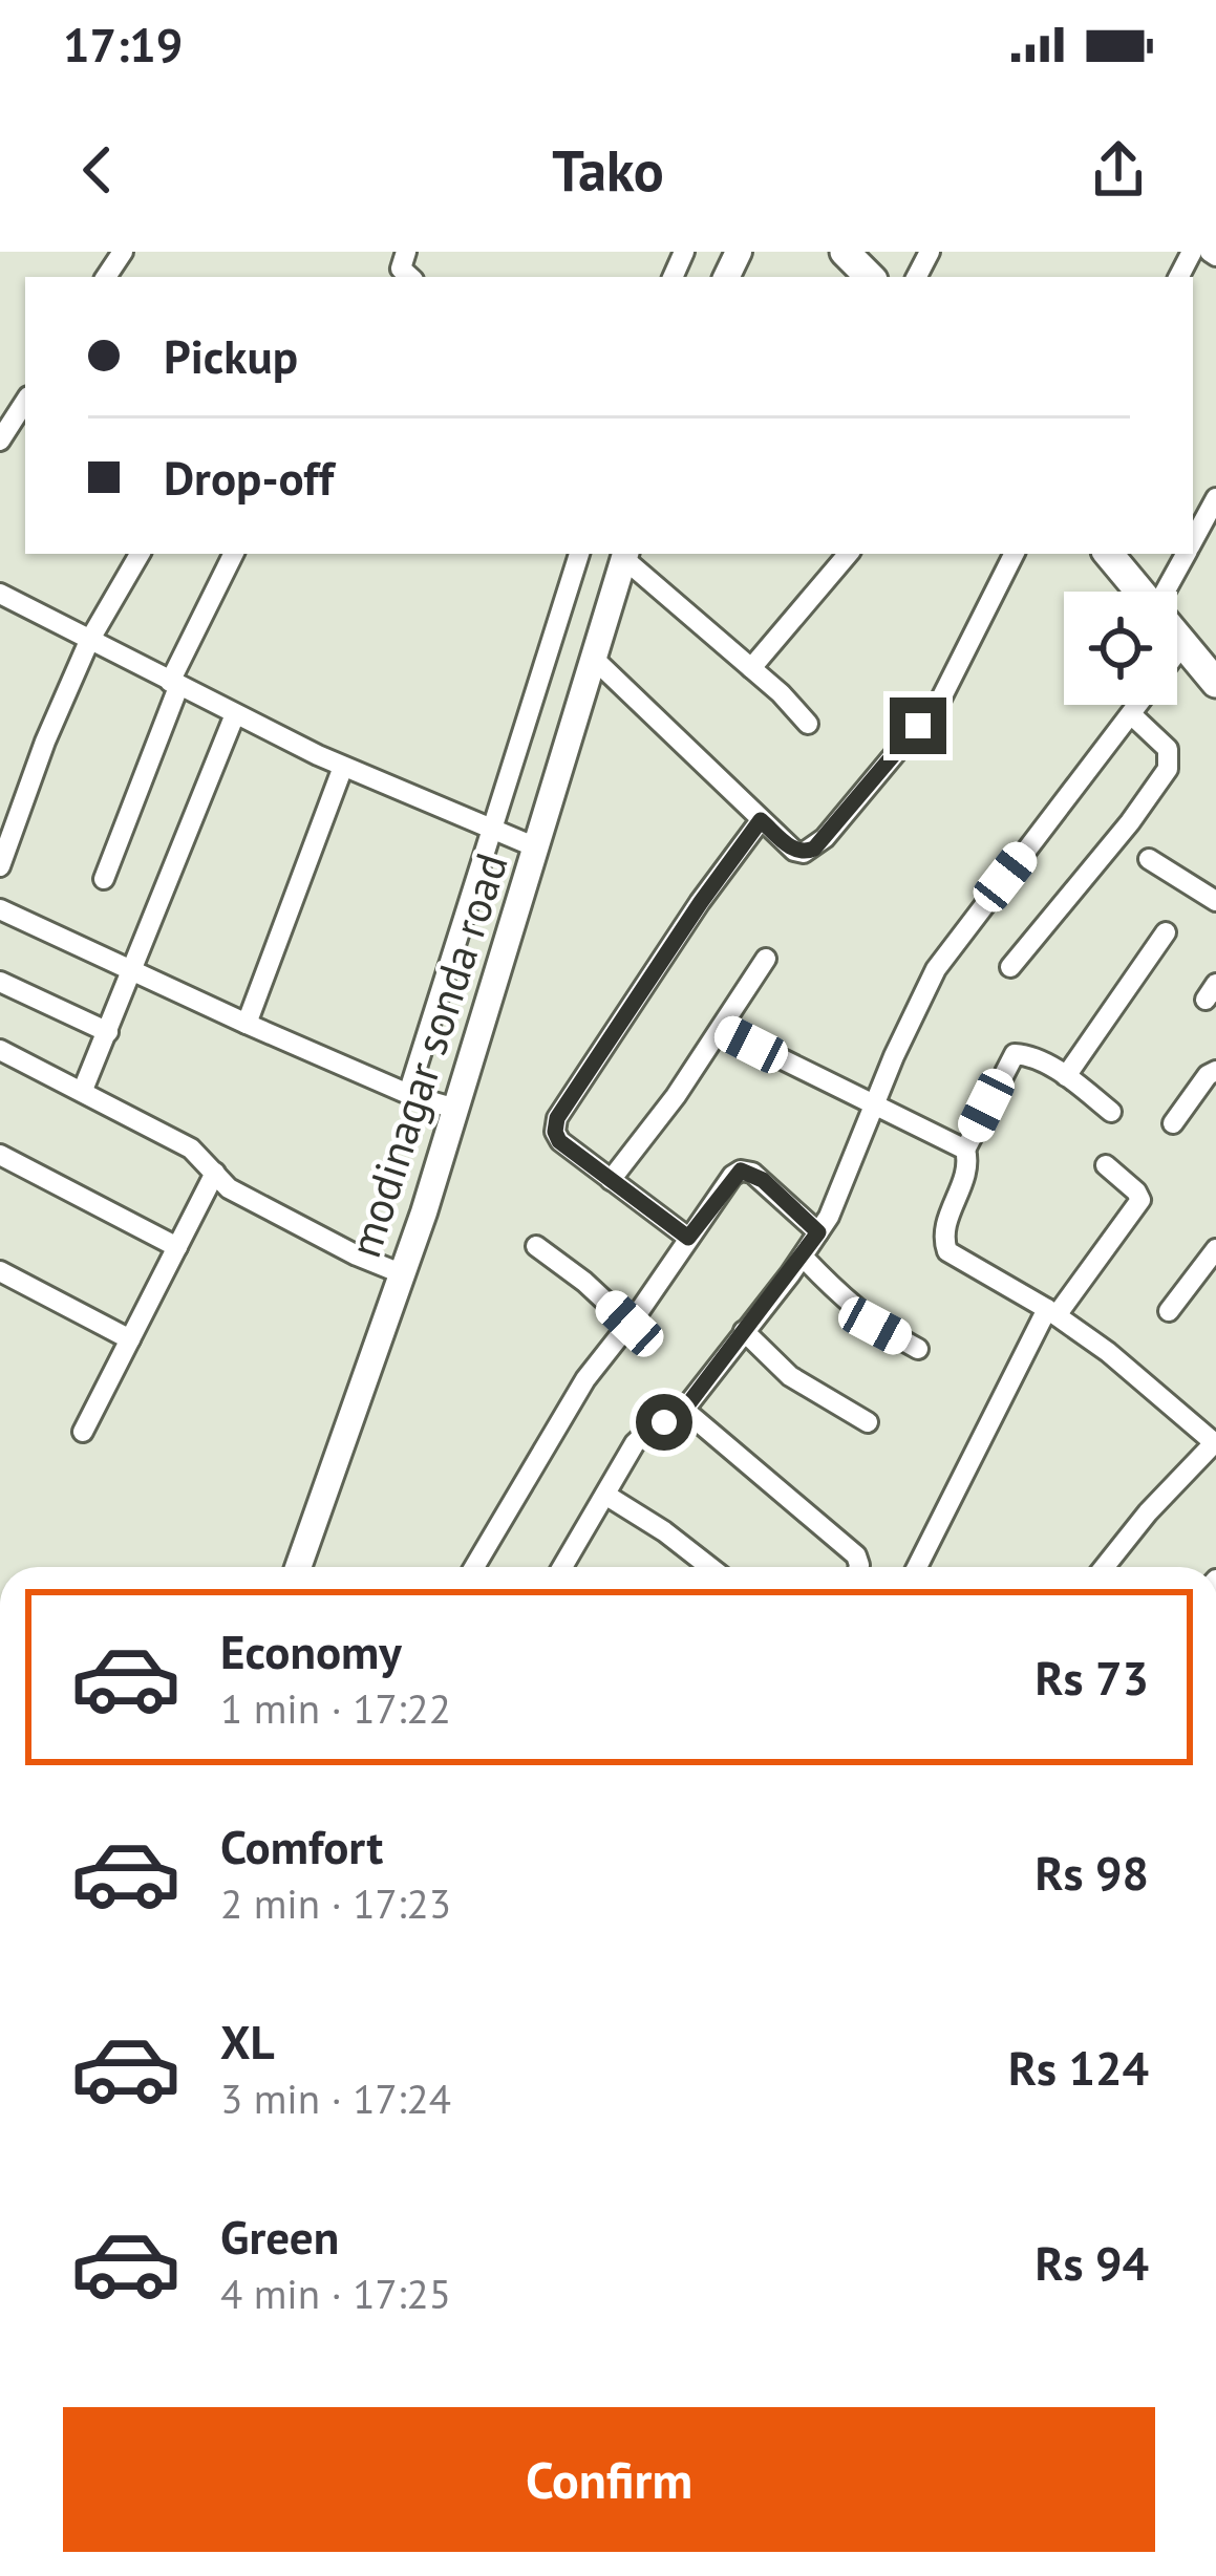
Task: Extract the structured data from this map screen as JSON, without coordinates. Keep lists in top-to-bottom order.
{
  "streets": {
    "street": ["modinagar sonda road"]
  },
  "page": {
    "status": "17:19",
    "header": "Tako",
    "banner": ["Pickup", "Drop-off"],
    "list": [
      {
        "name": "Economy",
        "note": "1 min · 17:22",
        "value": "Rs 73"
      },
      {
        "name": "Comfort",
        "note": "2 min · 17:23",
        "value": "Rs 98"
      },
      {
        "name": "XL",
        "note": "3 min · 17:24",
        "value": "Rs 124"
      },
      {
        "name": "Green",
        "note": "4 min · 17:25",
        "value": "Rs 94"
      }
    ],
    "buttons": "Confirm"
  }
}
